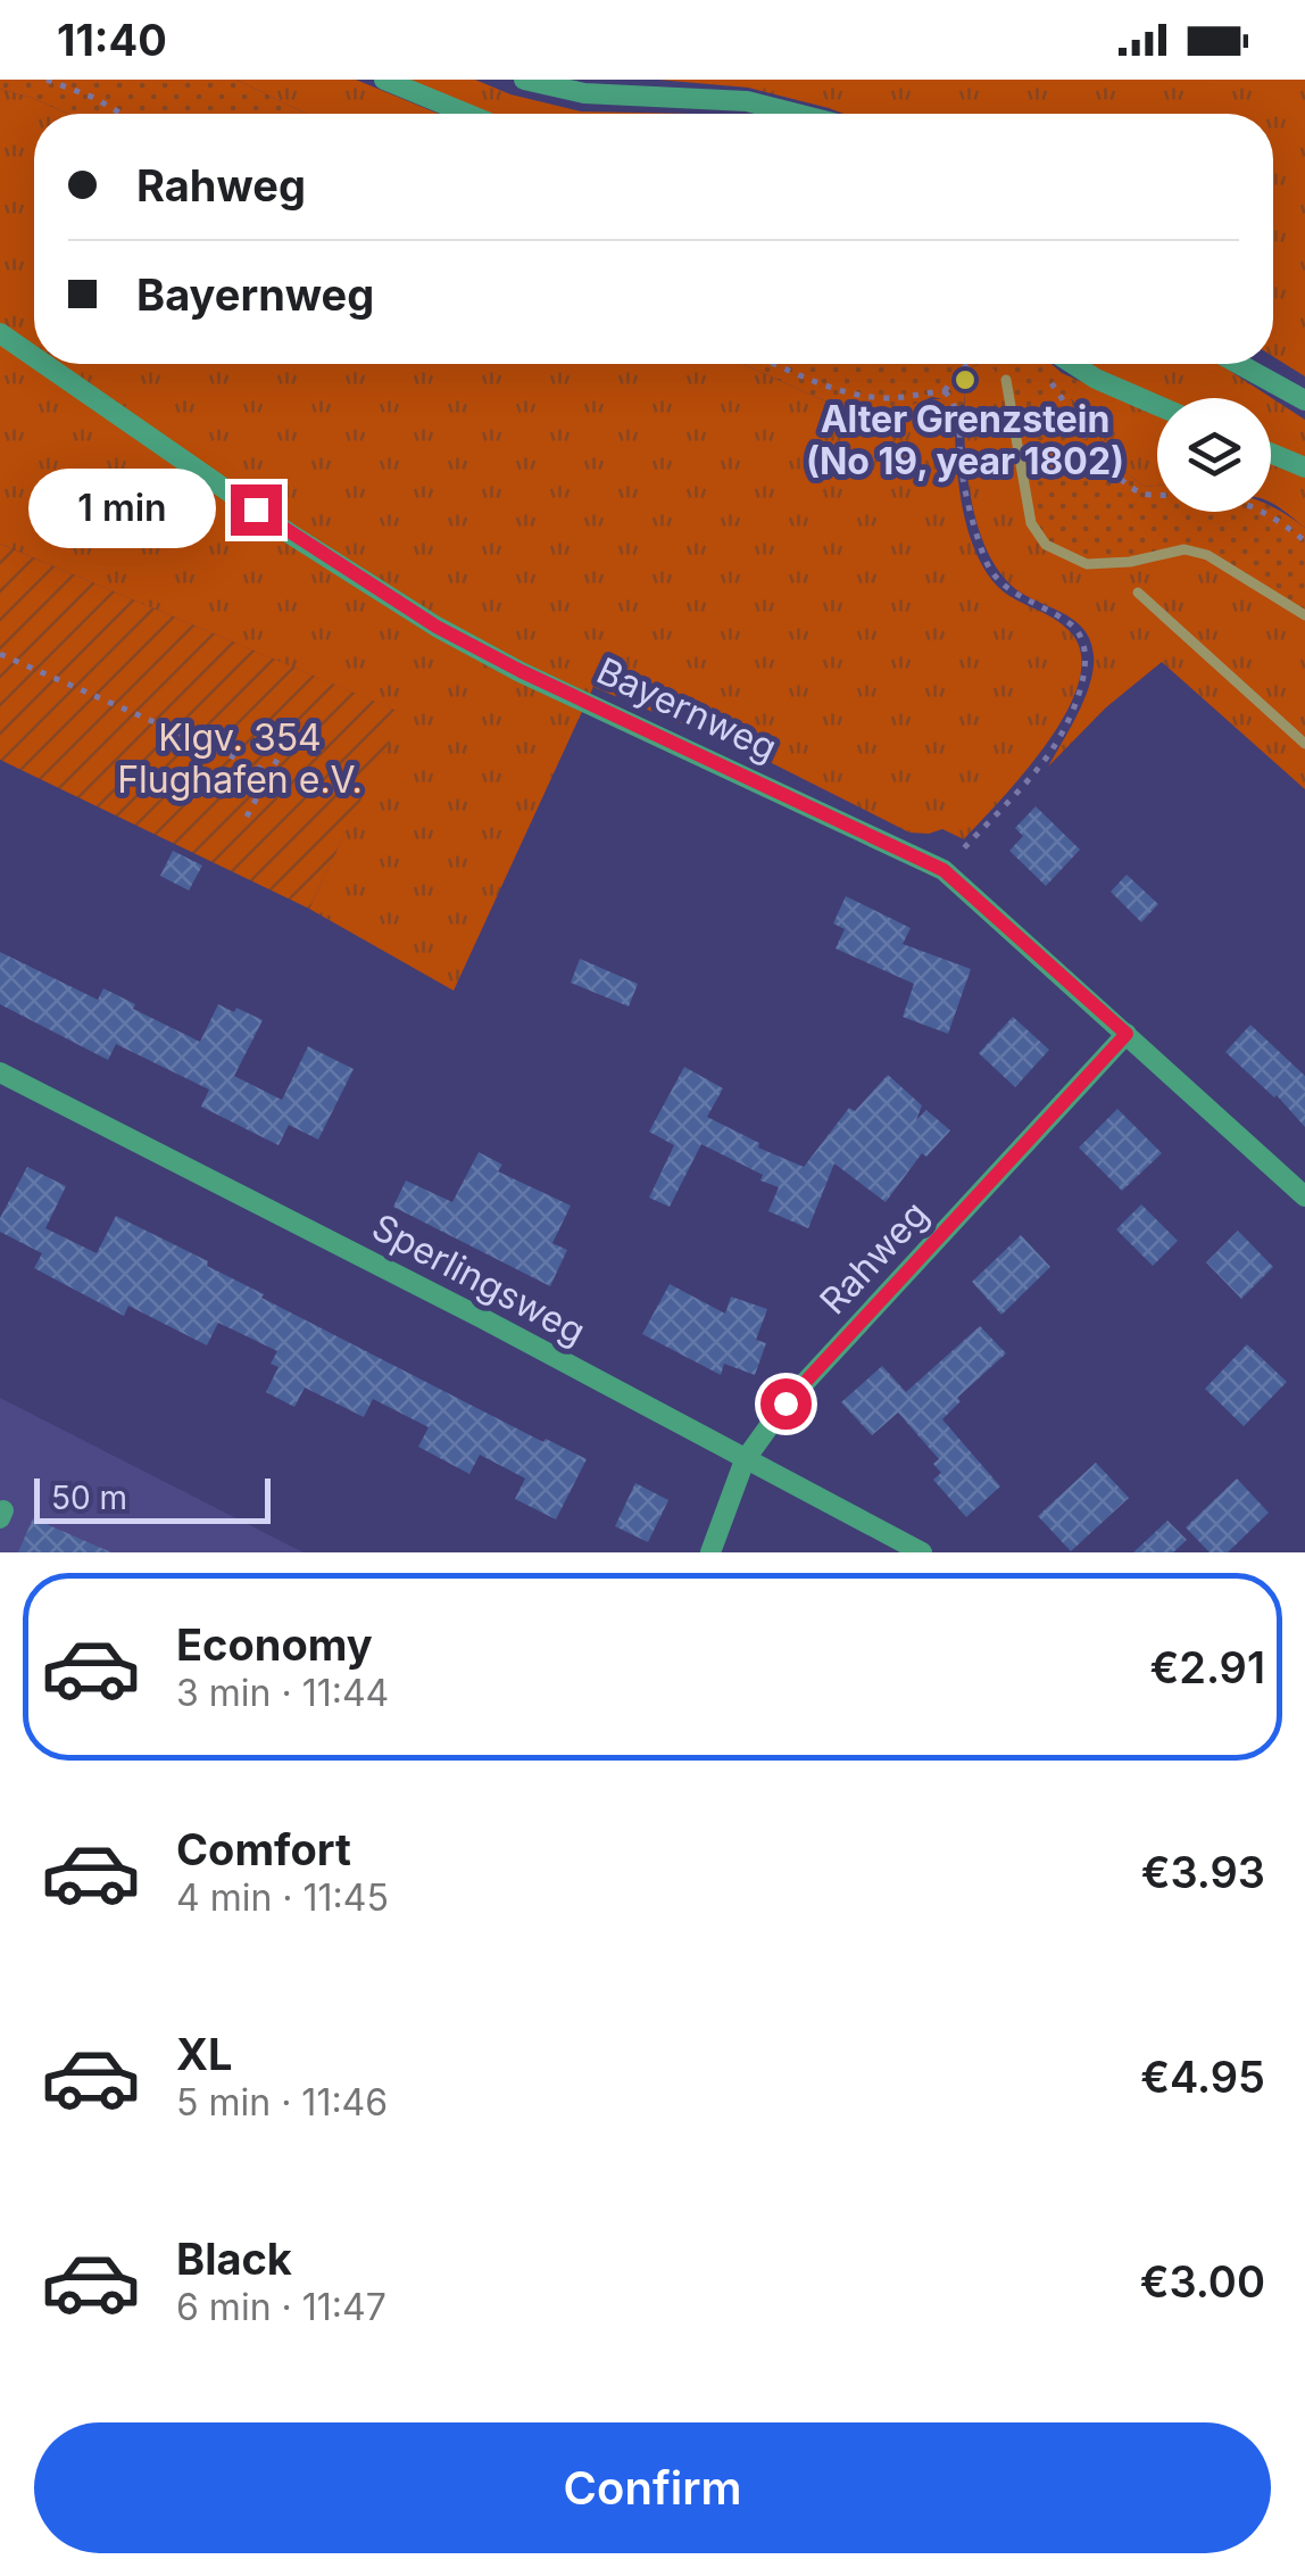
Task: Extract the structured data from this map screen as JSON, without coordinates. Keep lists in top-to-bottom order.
{
  "streets": {
    "street": ["Bayernweg", "Rahweg", "Sperlingsweg"]
  },
  "crossings": [
    ["Bayernweg", "Rahweg"],
    ["Rahweg", "Sperlingsweg"]
  ],
  "parks": ["Klgv. 354 Flughafen e.V."],
  "places": ["Alter Grenzstein (No 19, year 1802)"],
  "scale_bar": "50 m",
  "page": {
    "status": "11:40",
    "banner": ["Rahweg", "Bayernweg"],
    "bubble": "1 min",
    "scale": "50 m",
    "list": [
      {
        "name": "Economy",
        "note": "3 min · 11:44",
        "value": "€2.91"
      },
      {
        "name": "Comfort",
        "note": "4 min · 11:45",
        "value": "€3.93"
      },
      {
        "name": "XL",
        "note": "5 min · 11:46",
        "value": "€4.95"
      },
      {
        "name": "Black",
        "note": "6 min · 11:47",
        "value": "€3.00"
      }
    ],
    "buttons": "Confirm"
  }
}
